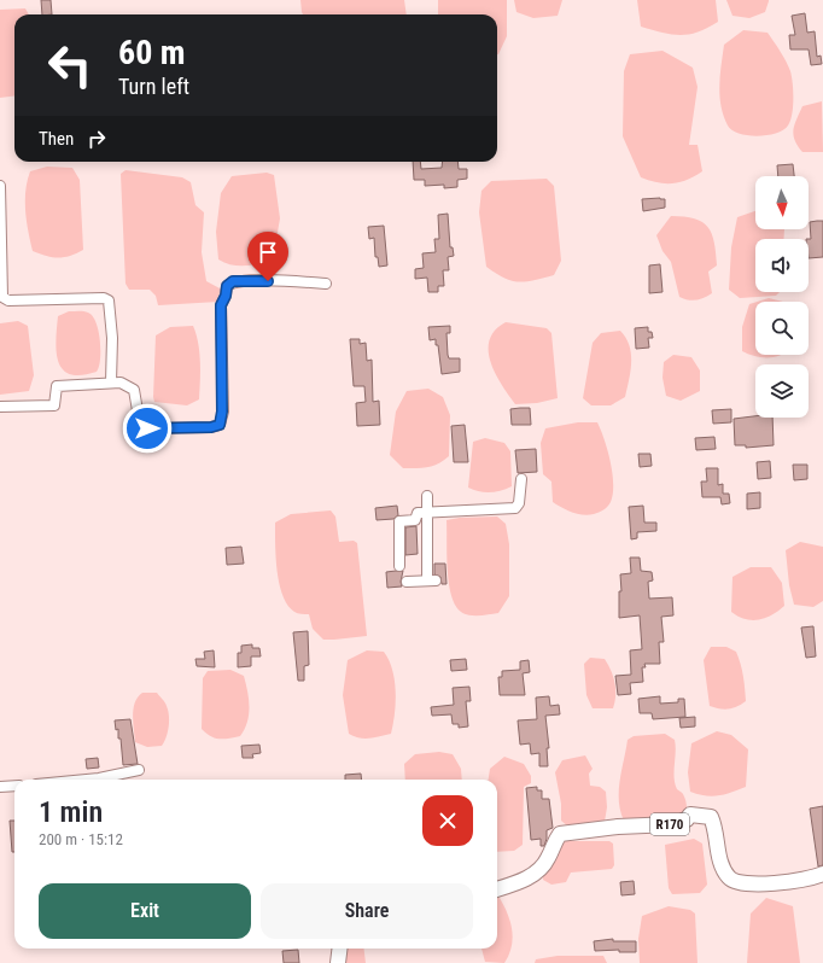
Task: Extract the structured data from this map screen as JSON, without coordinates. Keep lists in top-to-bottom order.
{
  "streets": {
    "main road": ["R170"]
  },
  "north": "bottom",
  "page": {
    "turn": ["60 m", "Turn left"],
    "then": "Then",
    "heading": ["1 min", "200 m · 15:12"],
    "buttons": ["Exit", "Share"]
  }
}
